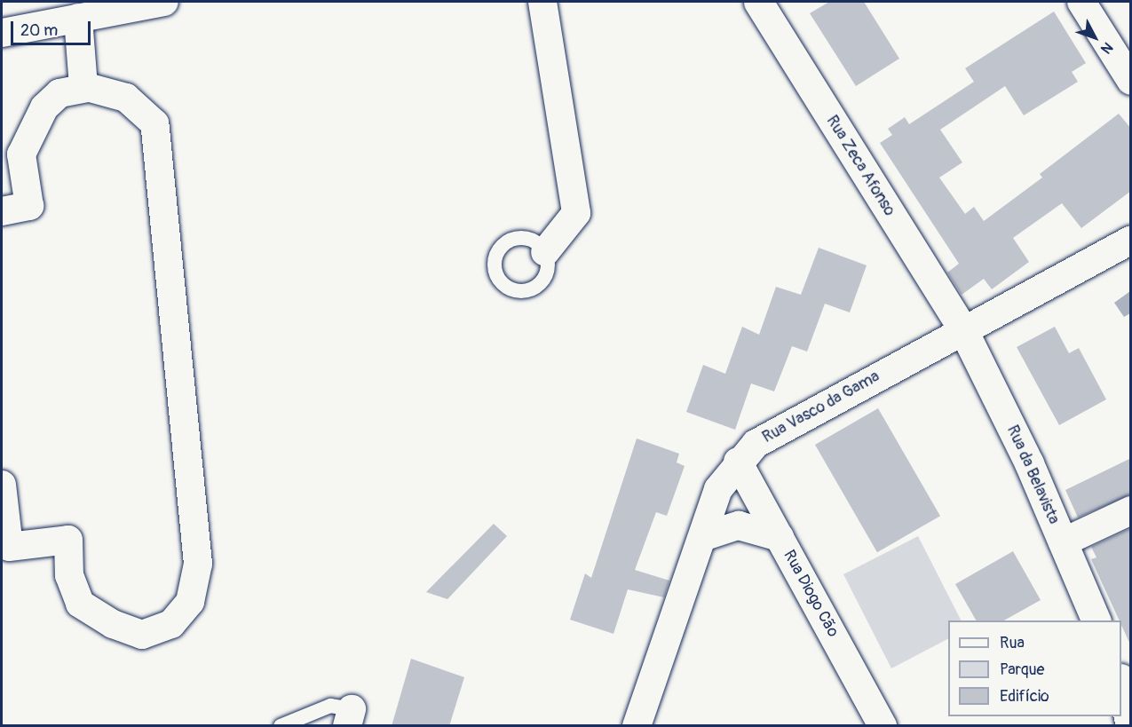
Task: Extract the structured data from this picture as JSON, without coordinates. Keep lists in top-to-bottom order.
{
  "streets": {
    "street": [
      "Rua Zeca Afonso",
      "Rua Vasco da Gama",
      "Rua da Belavista",
      "Rua Diogo Cão"
    ]
  },
  "crossings": [
    ["Rua Zeca Afonso", "Rua Vasco da Gama"],
    ["Rua Zeca Afonso", "Rua da Belavista"],
    ["Rua Vasco da Gama", "Rua da Belavista"],
    ["Rua Vasco da Gama", "Rua Diogo Cão"]
  ],
  "legend": ["Rua", "Parque", "Edifício"],
  "scale_bar": "20 m",
  "north": "bottom right"
}
